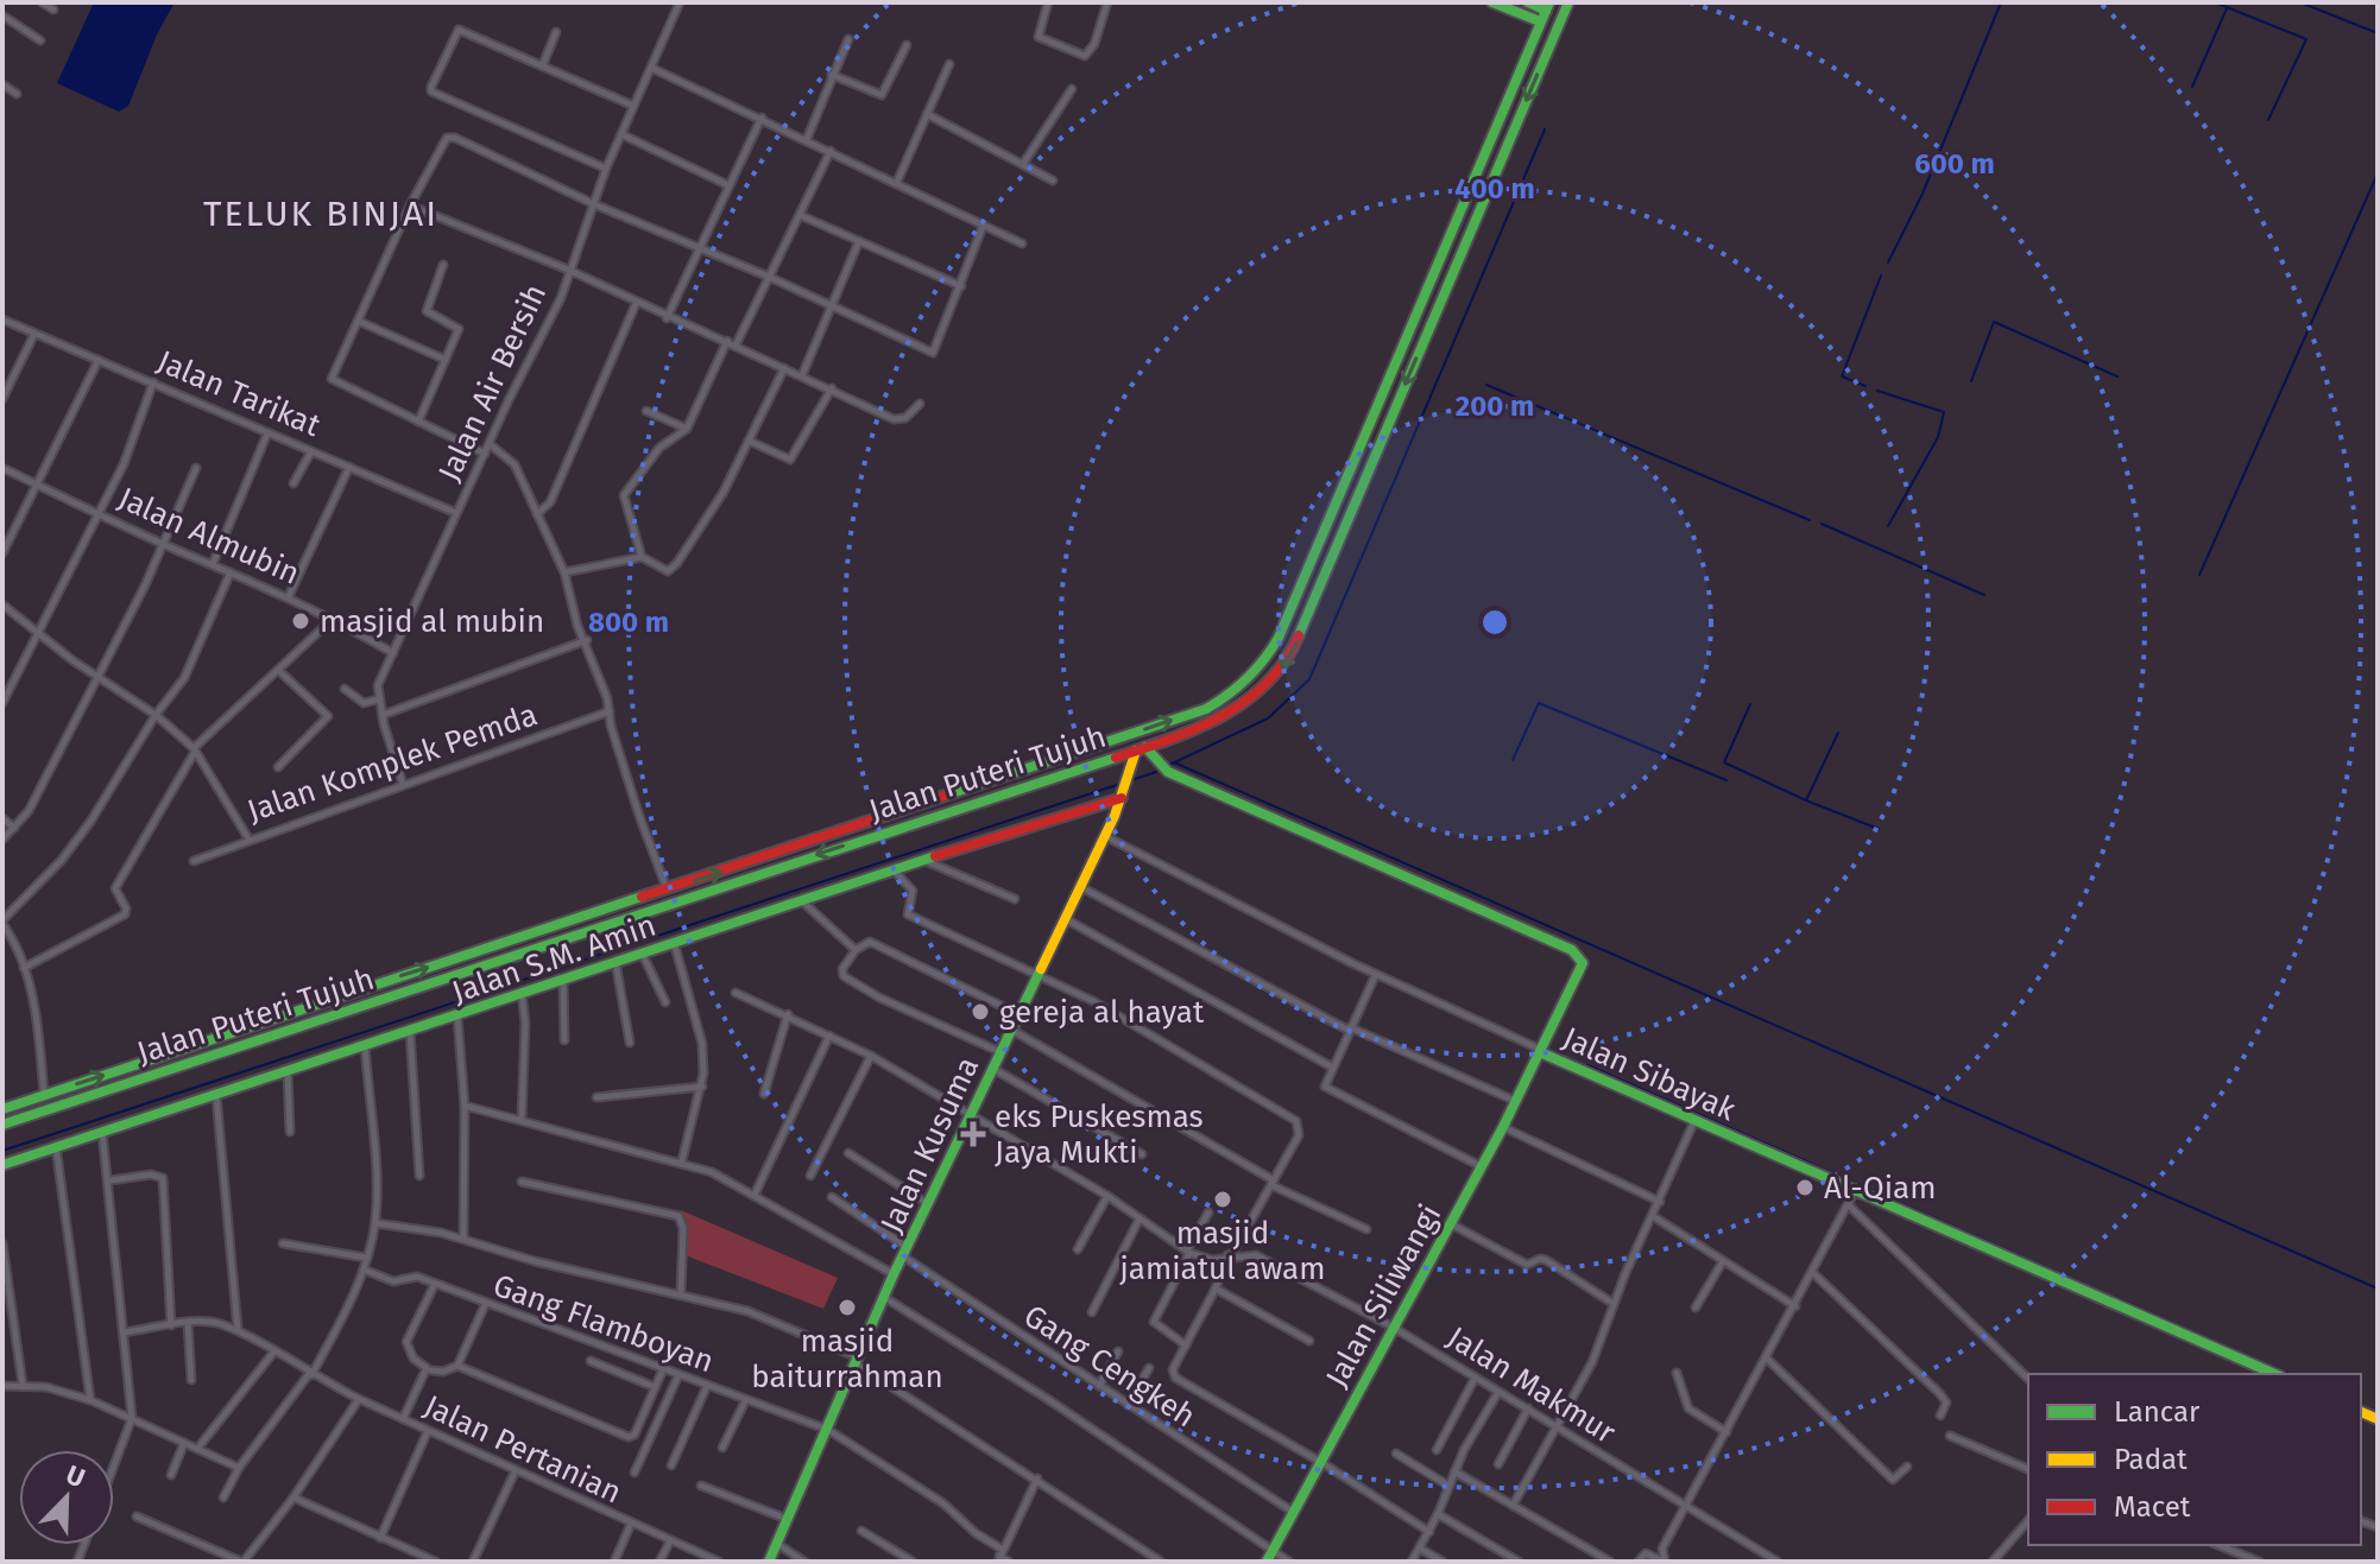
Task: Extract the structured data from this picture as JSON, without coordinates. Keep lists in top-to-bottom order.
{
  "streets": {
    "main road": [
      "Jalan Puteri Tujuh",
      "Jalan S.M. Amin",
      "Jalan Sibayak",
      "Jalan Kusuma",
      "Jalan Siliwangi"
    ],
    "street": [
      "Jalan Air Bersih",
      "Jalan Tarikat",
      "Jalan Almubin",
      "Jalan Komplek Pemda",
      "Gang Flamboyan",
      "Gang Cengkeh",
      "Jalan Makmur",
      "Jalan Pertanian"
    ]
  },
  "crossings": [
    ["Jalan Air Bersih", "Jalan Tarikat"],
    ["Jalan Air Bersih", "Jalan Almubin"],
    ["Jalan Puteri Tujuh", "Jalan Sibayak"],
    ["Jalan Puteri Tujuh", "Jalan Kusuma"],
    ["Jalan S.M. Amin", "Jalan Kusuma"],
    ["Jalan Sibayak", "Jalan Kusuma"],
    ["Jalan Sibayak", "Jalan Siliwangi"],
    ["Jalan Kusuma", "Gang Flamboyan"],
    ["Jalan Kusuma", "Gang Cengkeh"],
    ["Jalan Siliwangi", "Gang Cengkeh"],
    ["Jalan Siliwangi", "Jalan Makmur"]
  ],
  "districts": ["TELUK BINJAI"],
  "places": {
    "other": [
      "masjid al mubin",
      "gereja al hayat",
      "Al-Qiam",
      "masjid jamiatul awam",
      "masjid baiturrahman"
    ],
    "health": ["eks Puskesmas Jaya Mukti"]
  },
  "legend": ["Lancar", "Padat", "Macet"],
  "north": "top right",
  "rings": [
    "600 m",
    "400 m",
    "200 m",
    "800 m"
  ]
}
